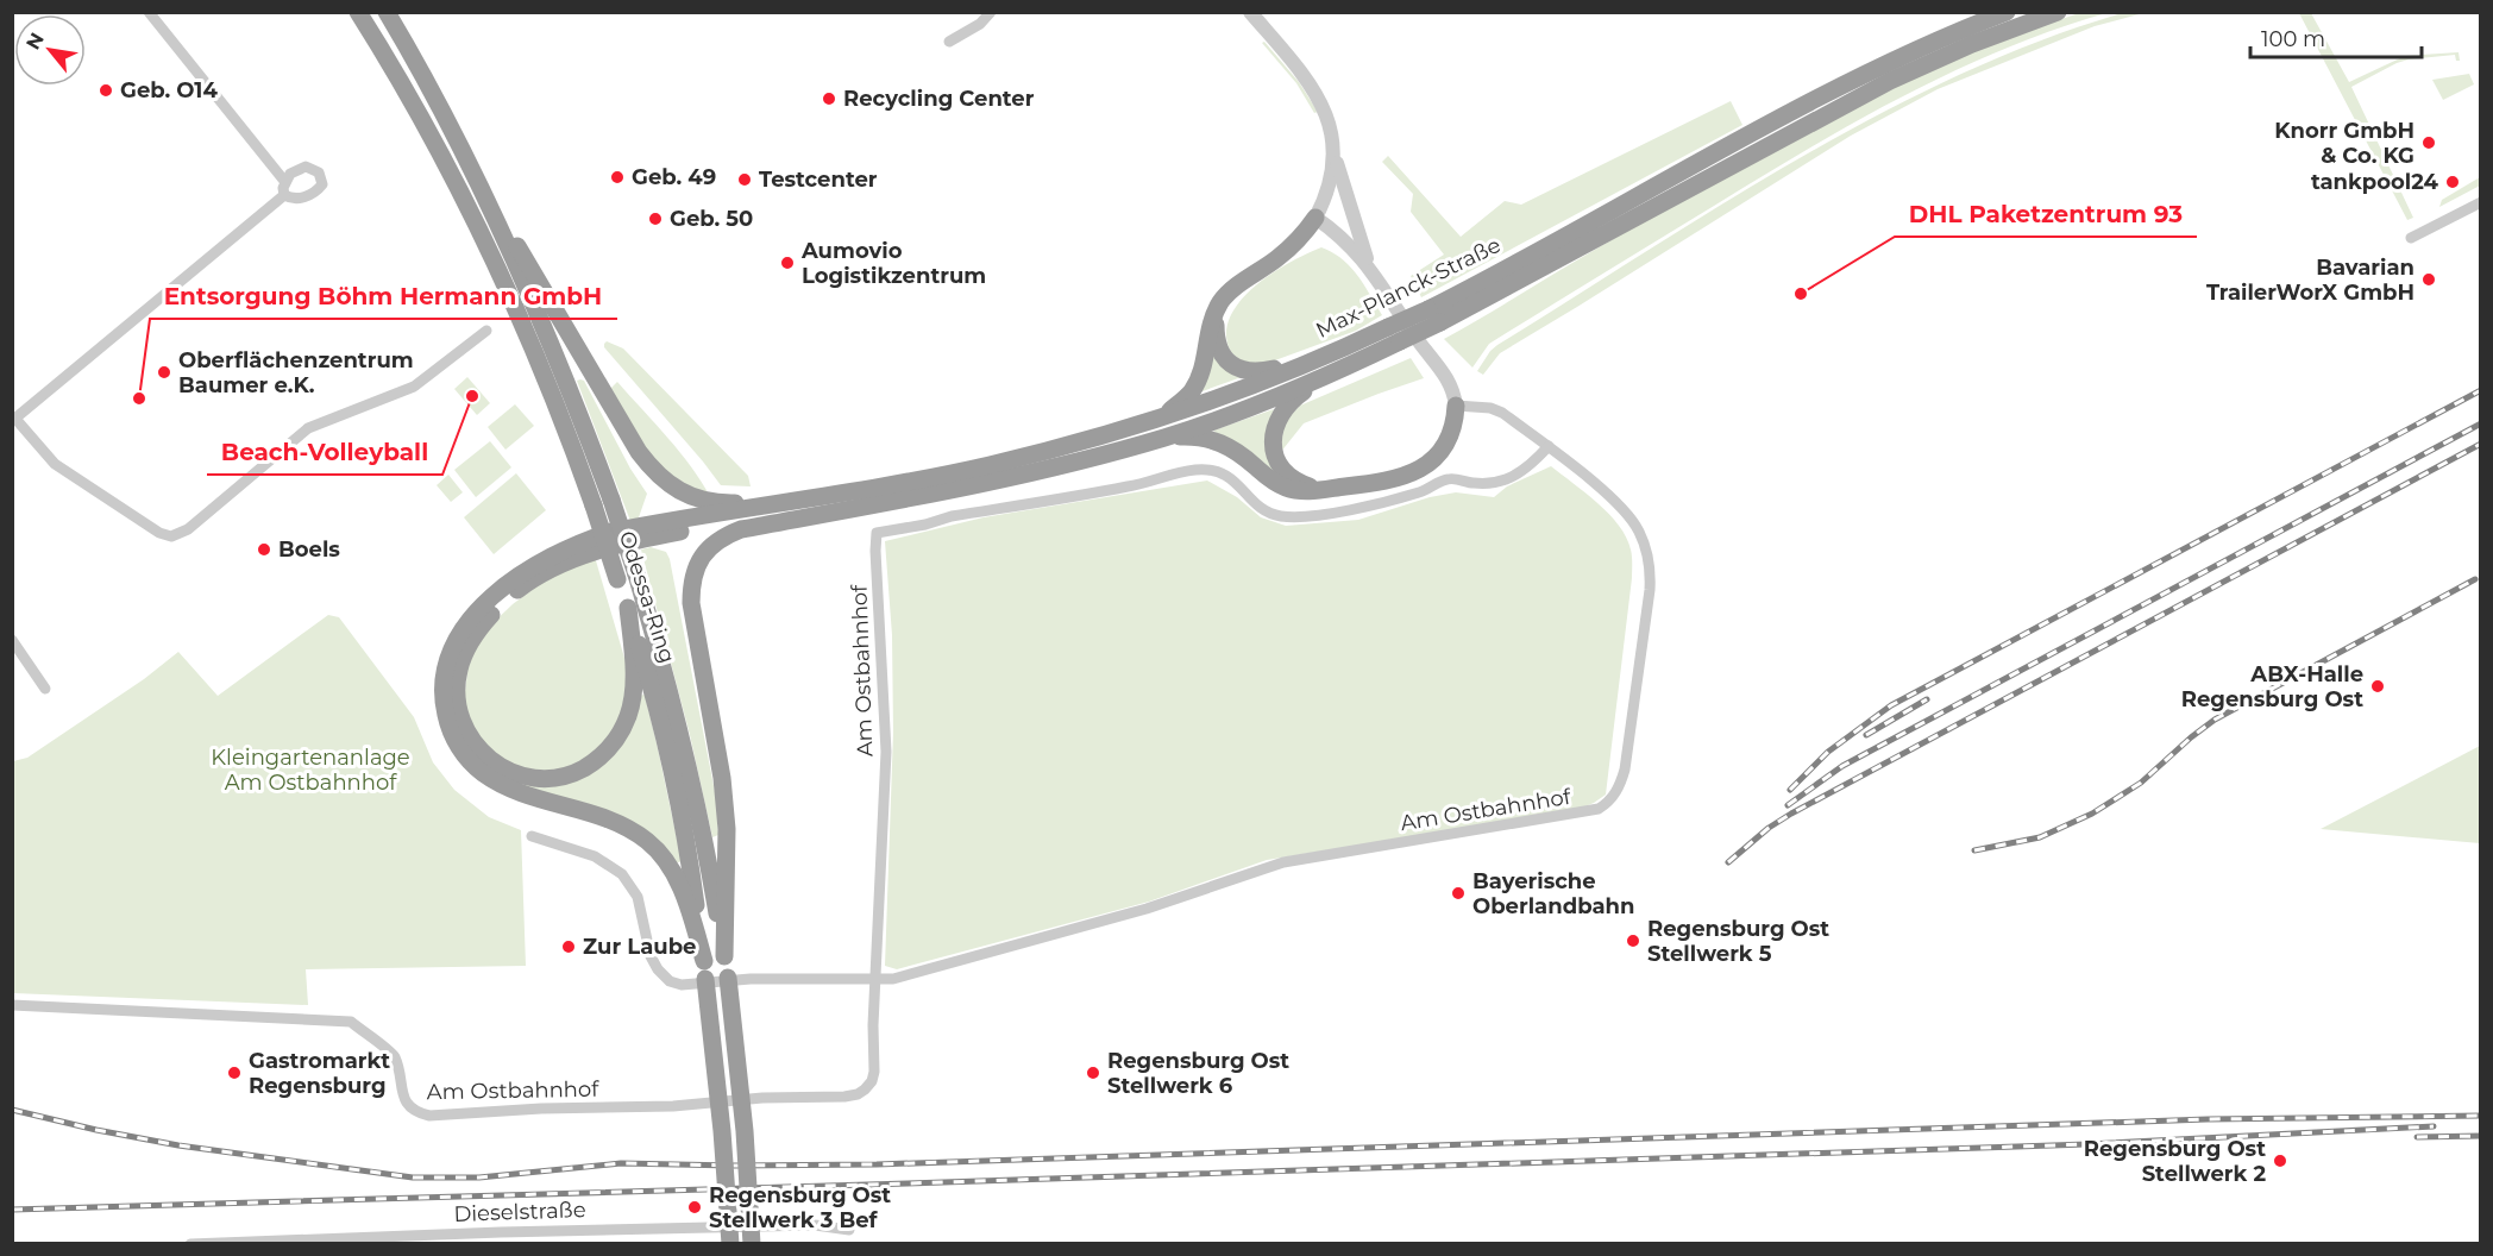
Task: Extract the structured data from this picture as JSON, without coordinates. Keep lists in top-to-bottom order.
{
  "streets": {
    "highway": ["Max-Planck-Straße", "Odessa-Ring"],
    "street": ["Am Ostbahnhof", "Dieselstraße"]
  },
  "parks": ["Kleingartenanlage Am Ostbahnhof"],
  "places": [
    "Geb. O14",
    "Recycling Center",
    "Knorr GmbH & Co. KG",
    "Geb. 49",
    "Testcenter",
    "tankpool24",
    "Geb. 50",
    "Aumovio Logistikzentrum",
    "Bavarian TrailerWorX GmbH",
    "DHL Paketzentrum 93",
    "Oberflächenzentrum Baumer e.K.",
    "Beach-Volleyball",
    "Entsorgung Böhm Hermann GmbH",
    "Boels",
    "ABX-Halle Regensburg Ost",
    "Bayerische Oberlandbahn",
    "Regensburg Ost Stellwerk 5",
    "Zur Laube",
    "Gastromarkt Regensburg",
    "Regensburg Ost Stellwerk 6",
    "Regensburg Ost Stellwerk 2",
    "Regensburg Ost Stellwerk 3 Bef"
  ],
  "scale_bar": "100 m",
  "north": "top left"
}
